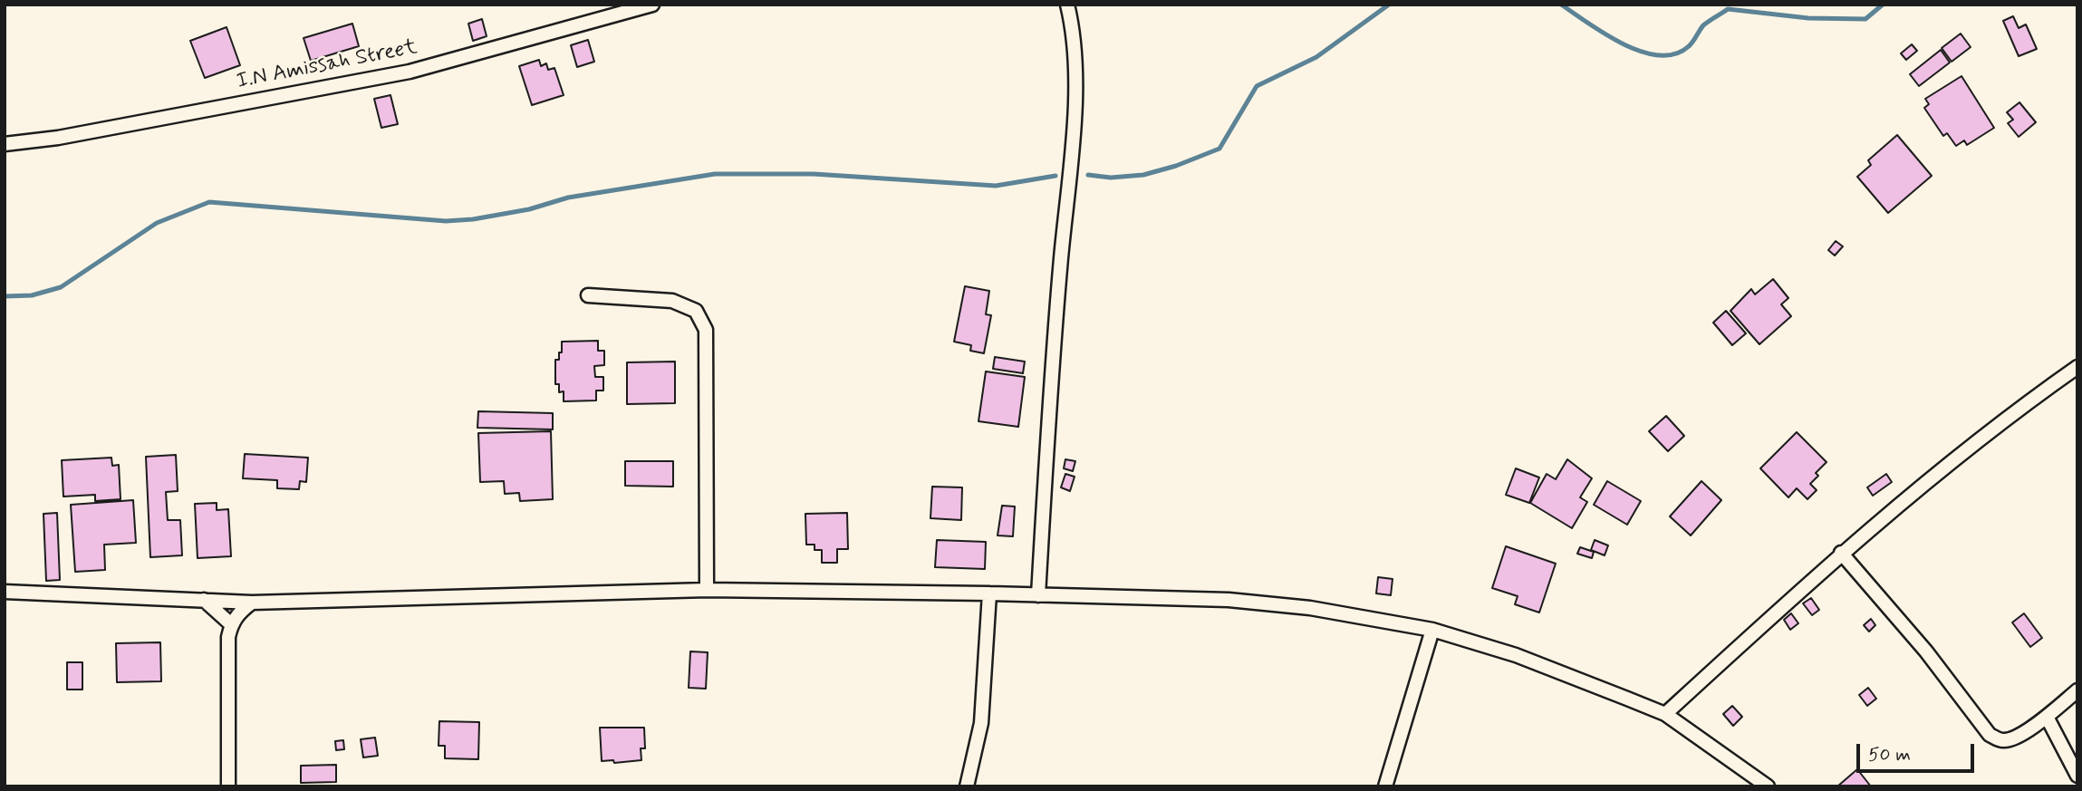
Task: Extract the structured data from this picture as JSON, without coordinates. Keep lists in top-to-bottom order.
{
  "streets": {
    "street": ["I.N Amissah Street"]
  },
  "scale_bar": "50 m"
}
